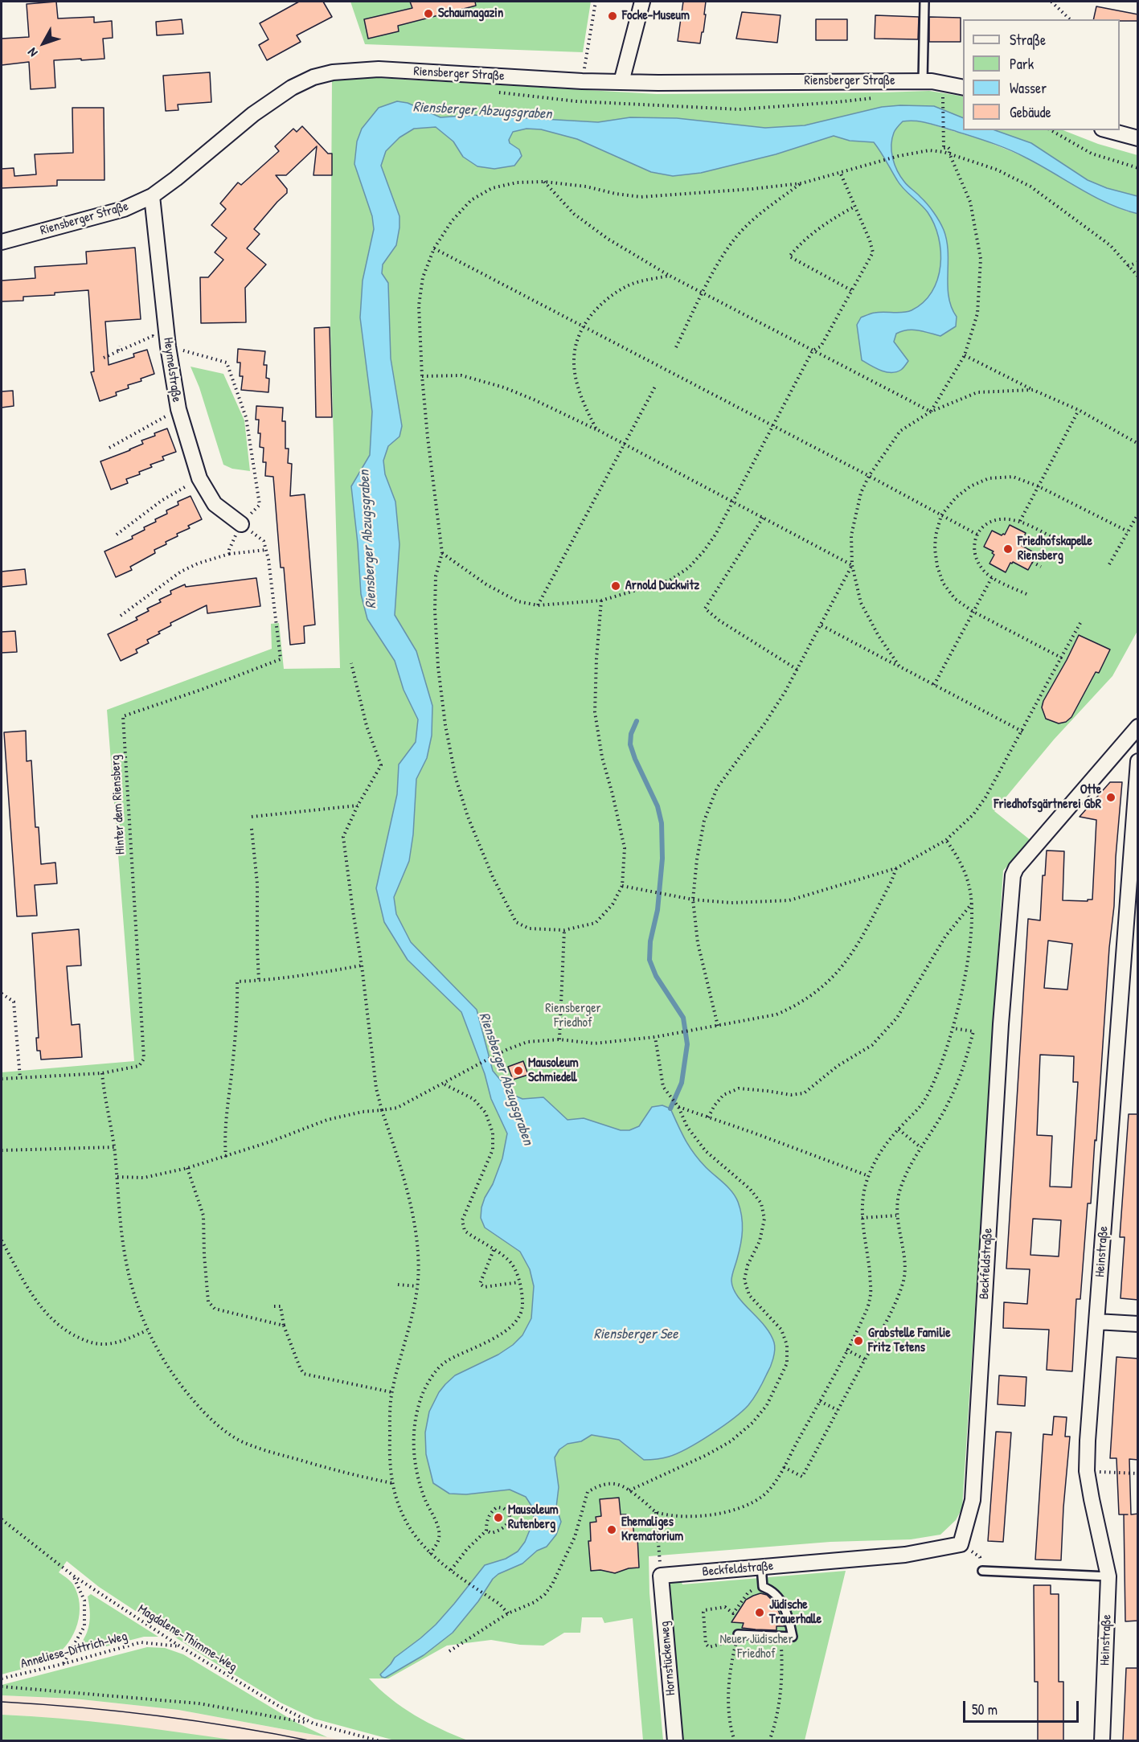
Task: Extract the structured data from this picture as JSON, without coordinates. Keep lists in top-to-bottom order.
{
  "streets": {
    "street": [
      "Riensberger Straße",
      "Heymelstraße",
      "Heinstraße",
      "Beckfeldstraße",
      "Hornstückenweg"
    ],
    "path": ["Hinter dem Riensberg", "Magdalene-Thimme-Weg", "Anneliese-Dittrich-Weg"]
  },
  "crossings": [
    ["Riensberger Straße", "Heymelstraße"],
    ["Beckfeldstraße", "Hornstückenweg"],
    ["Magdalene-Thimme-Weg", "Anneliese-Dittrich-Weg"]
  ],
  "water": ["Riensberger Abzugsgraben", "Riensberger See"],
  "parks": ["Riensberger Friedhof", "Neuer Jüdischer Friedhof"],
  "places": [
    "Schaumagazin",
    "Focke-Museum",
    "Friedhofskapelle Riensberg",
    "Arnold Duckwitz",
    "Otte Friedhofsgärtnerei GbR",
    "Mausoleum Schmiedell",
    "Grabstelle Familie Fritz Tetens",
    "Mausoleum Rutenberg",
    "Ehemaliges Krematorium",
    "Jüdische Trauerhalle"
  ],
  "legend": [
    "Straße",
    "Park",
    "Wasser",
    "Gebäude"
  ],
  "scale_bar": "50 m",
  "north": "bottom left"
}
